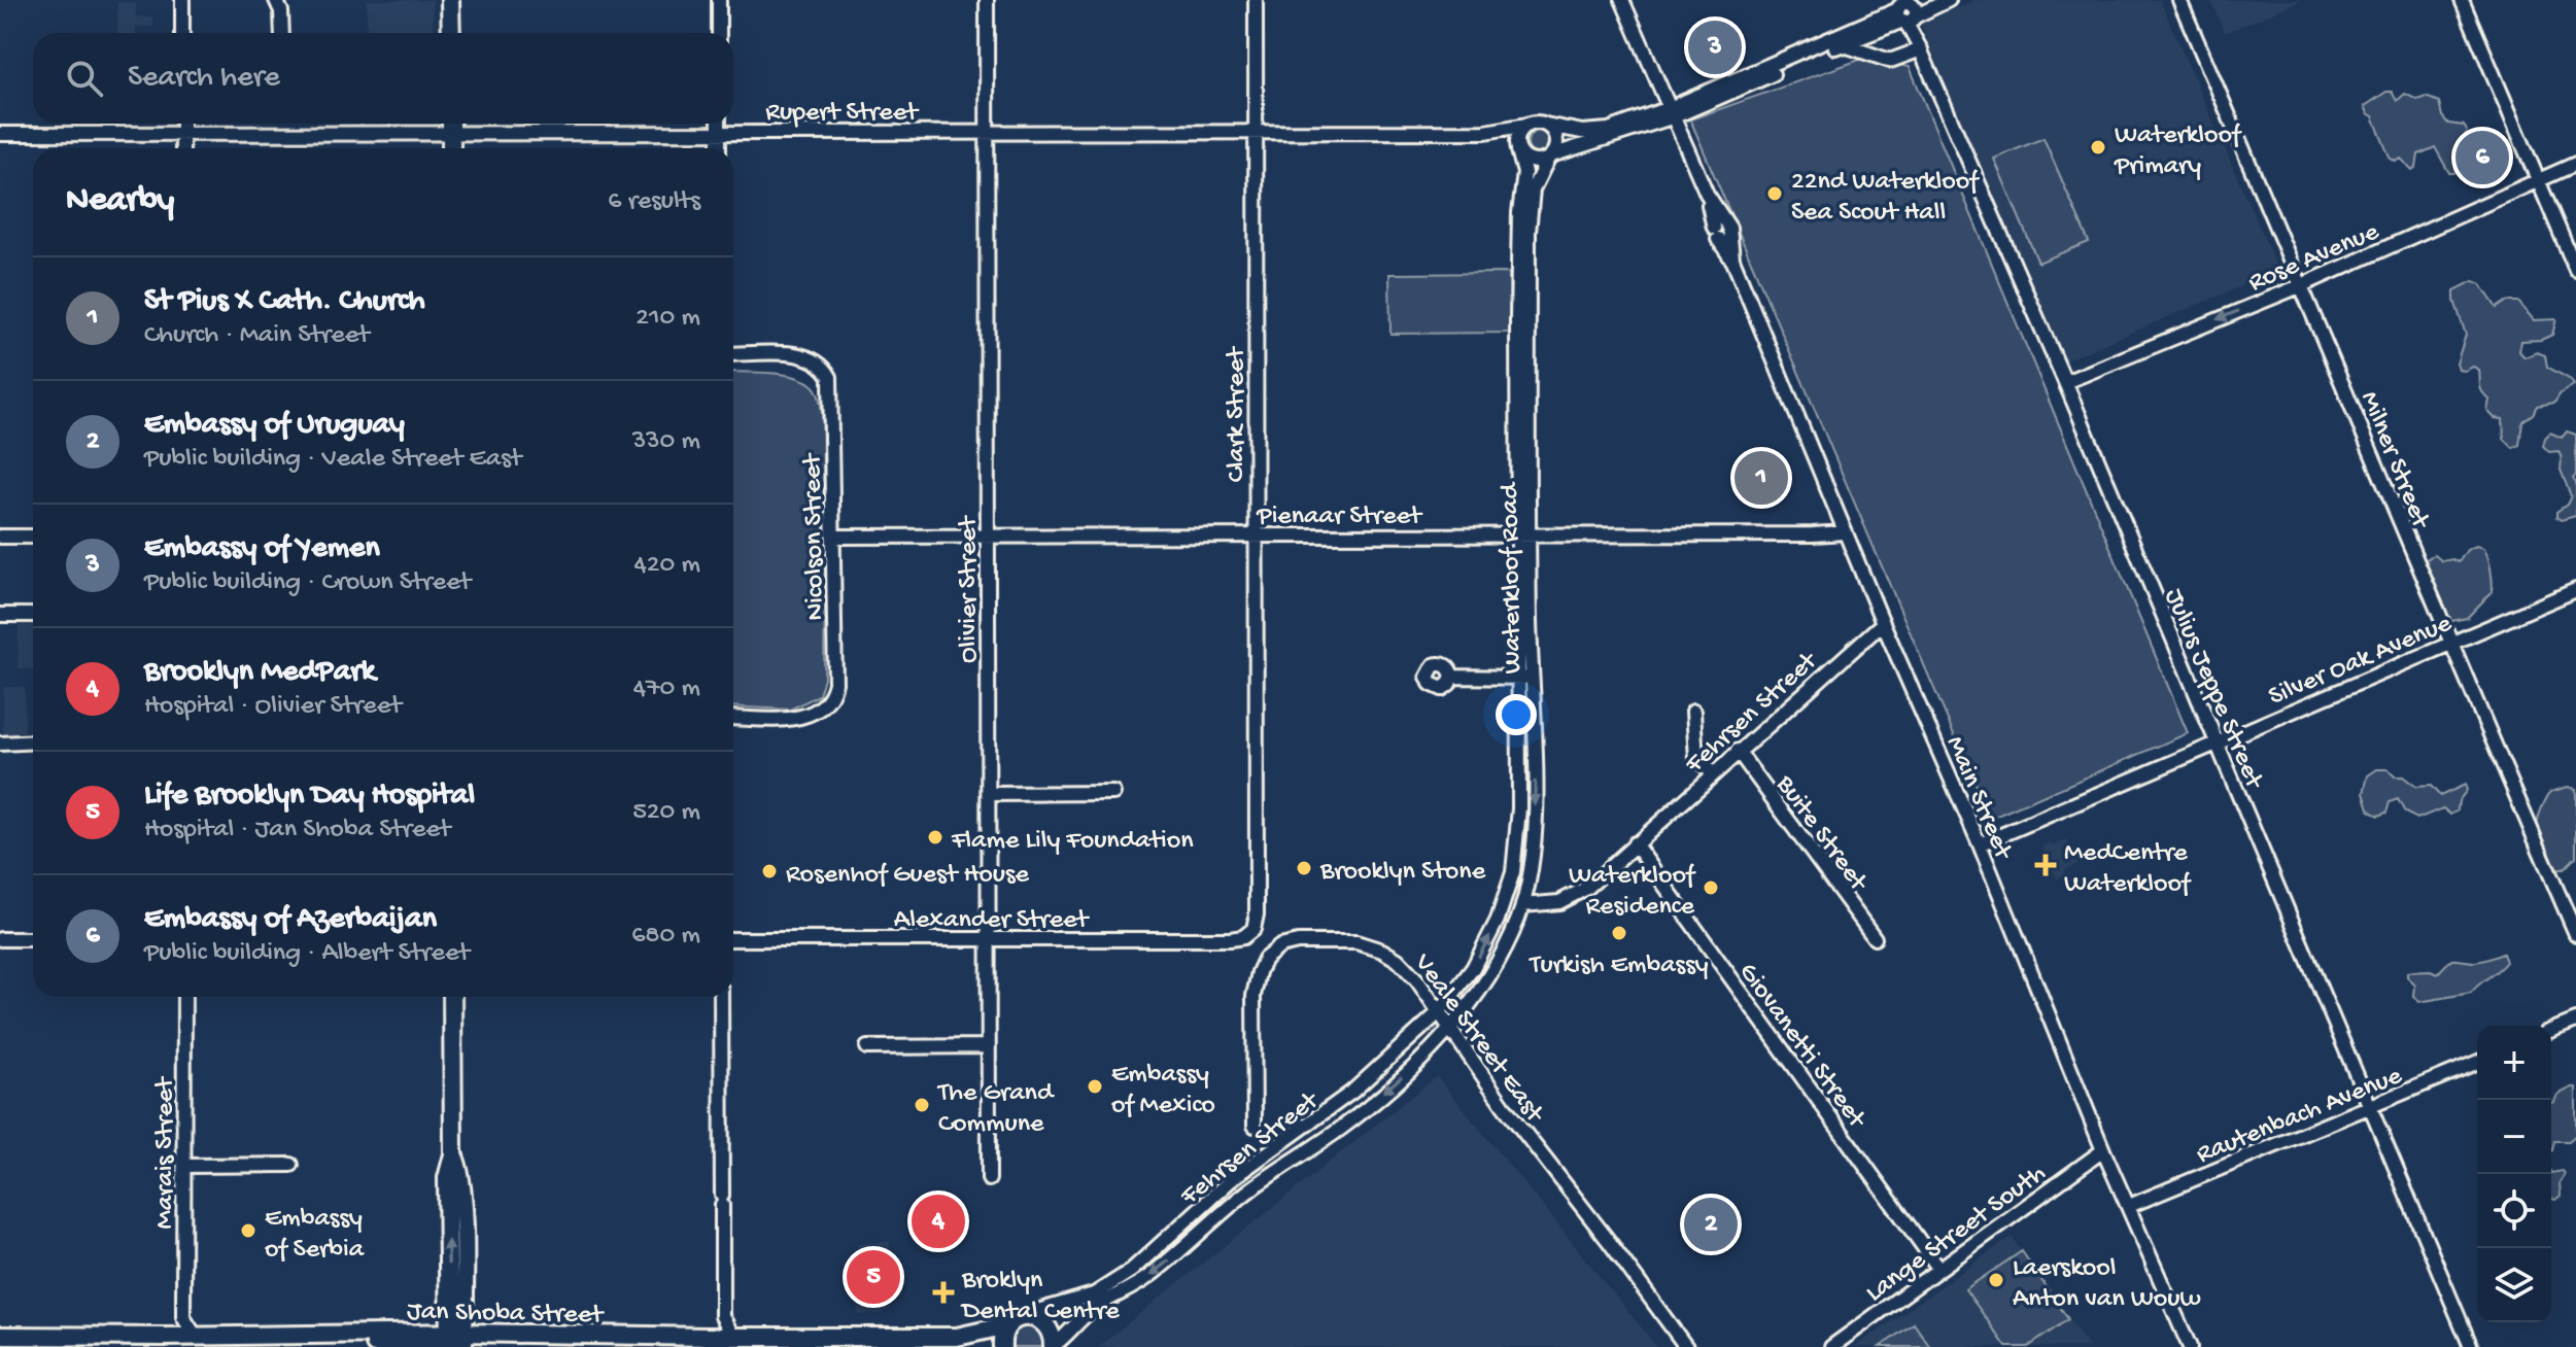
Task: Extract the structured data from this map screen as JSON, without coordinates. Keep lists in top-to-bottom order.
{
  "streets": {
    "main road": ["Jan Shoba Street"],
    "street": [
      "Rupert Street",
      "Rose Avenue",
      "Clark Street",
      "Milner Street",
      "Pienaar Street",
      "Nicolson Street",
      "Waterkloof Road",
      "Olivier Street",
      "Silver Oak Avenue",
      "Julius Jeppe Street",
      "Fehrsen Street",
      "Main Street",
      "Buite Street",
      "Alexander Street",
      "Veale Street East",
      "Giovanetti Street",
      "Rautenbach Avenue",
      "Marais Street",
      "Lange Street South"
    ]
  },
  "crossings": [
    ["Rupert Street", "Clark Street"],
    ["Rupert Street", "Waterkloof Road"],
    ["Rupert Street", "Olivier Street"],
    ["Rose Avenue", "Milner Street"],
    ["Rose Avenue", "Julius Jeppe Street"],
    ["Clark Street", "Pienaar Street"],
    ["Clark Street", "Alexander Street"],
    ["Milner Street", "Silver Oak Avenue"],
    ["Pienaar Street", "Nicolson Street"],
    ["Pienaar Street", "Waterkloof Road"],
    ["Pienaar Street", "Olivier Street"],
    ["Pienaar Street", "Main Street"],
    ["Waterkloof Road", "Fehrsen Street"],
    ["Waterkloof Road", "Veale Street East"],
    ["Olivier Street", "Alexander Street"],
    ["Silver Oak Avenue", "Julius Jeppe Street"],
    ["Silver Oak Avenue", "Main Street"],
    ["Julius Jeppe Street", "Rautenbach Avenue"],
    ["Fehrsen Street", "Main Street"],
    ["Fehrsen Street", "Buite Street"],
    ["Fehrsen Street", "Veale Street East"],
    ["Fehrsen Street", "Giovanetti Street"],
    ["Fehrsen Street", "Jan Shoba Street"],
    ["Main Street", "Rautenbach Avenue"],
    ["Main Street", "Lange Street South"],
    ["Giovanetti Street", "Lange Street South"]
  ],
  "one_way": ["Rose Avenue"],
  "places": {
    "other": [
      "Waterkloof Primary",
      "22nd Waterkloof Sea Scout Hall",
      "Flame Lily Foundation",
      "Brooklyn Stone",
      "Rosenhof Guest House",
      "Waterkloof Residence",
      "Turkish Embassy",
      "Embassy of Mexico",
      "The Grand Commune",
      "Embassy of Serbia",
      "Laerskool Anton van Wouw"
    ],
    "health": ["MedCentre Waterkloof", "Broklyn Dental Centre"]
  },
  "page": {
    "pins": [
      "3",
      "6",
      "1",
      "4",
      "2",
      "5"
    ],
    "search": "Search here",
    "heading": ["Nearby", "6 results"],
    "list": [
      {
        "mark": "1",
        "name": "St Pius X Cath. Church",
        "note": "Church · Main Street",
        "value": "210 m"
      },
      {
        "mark": "2",
        "name": "Embassy of Uruguay",
        "note": "Public building · Veale Street East",
        "value": "330 m"
      },
      {
        "mark": "3",
        "name": "Embassy of Yemen",
        "note": "Public building · Crown Street",
        "value": "420 m"
      },
      {
        "mark": "4",
        "name": "Brooklyn MedPark",
        "note": "Hospital · Olivier Street",
        "value": "470 m"
      },
      {
        "mark": "5",
        "name": "Life Brooklyn Day Hospital",
        "note": "Hospital · Jan Shoba Street",
        "value": "520 m"
      },
      {
        "mark": "6",
        "name": "Embassy of Azerbaijan",
        "note": "Public building · Albert Street",
        "value": "680 m"
      }
    ],
    "map_buttons": ["+", "−"]
  }
}
